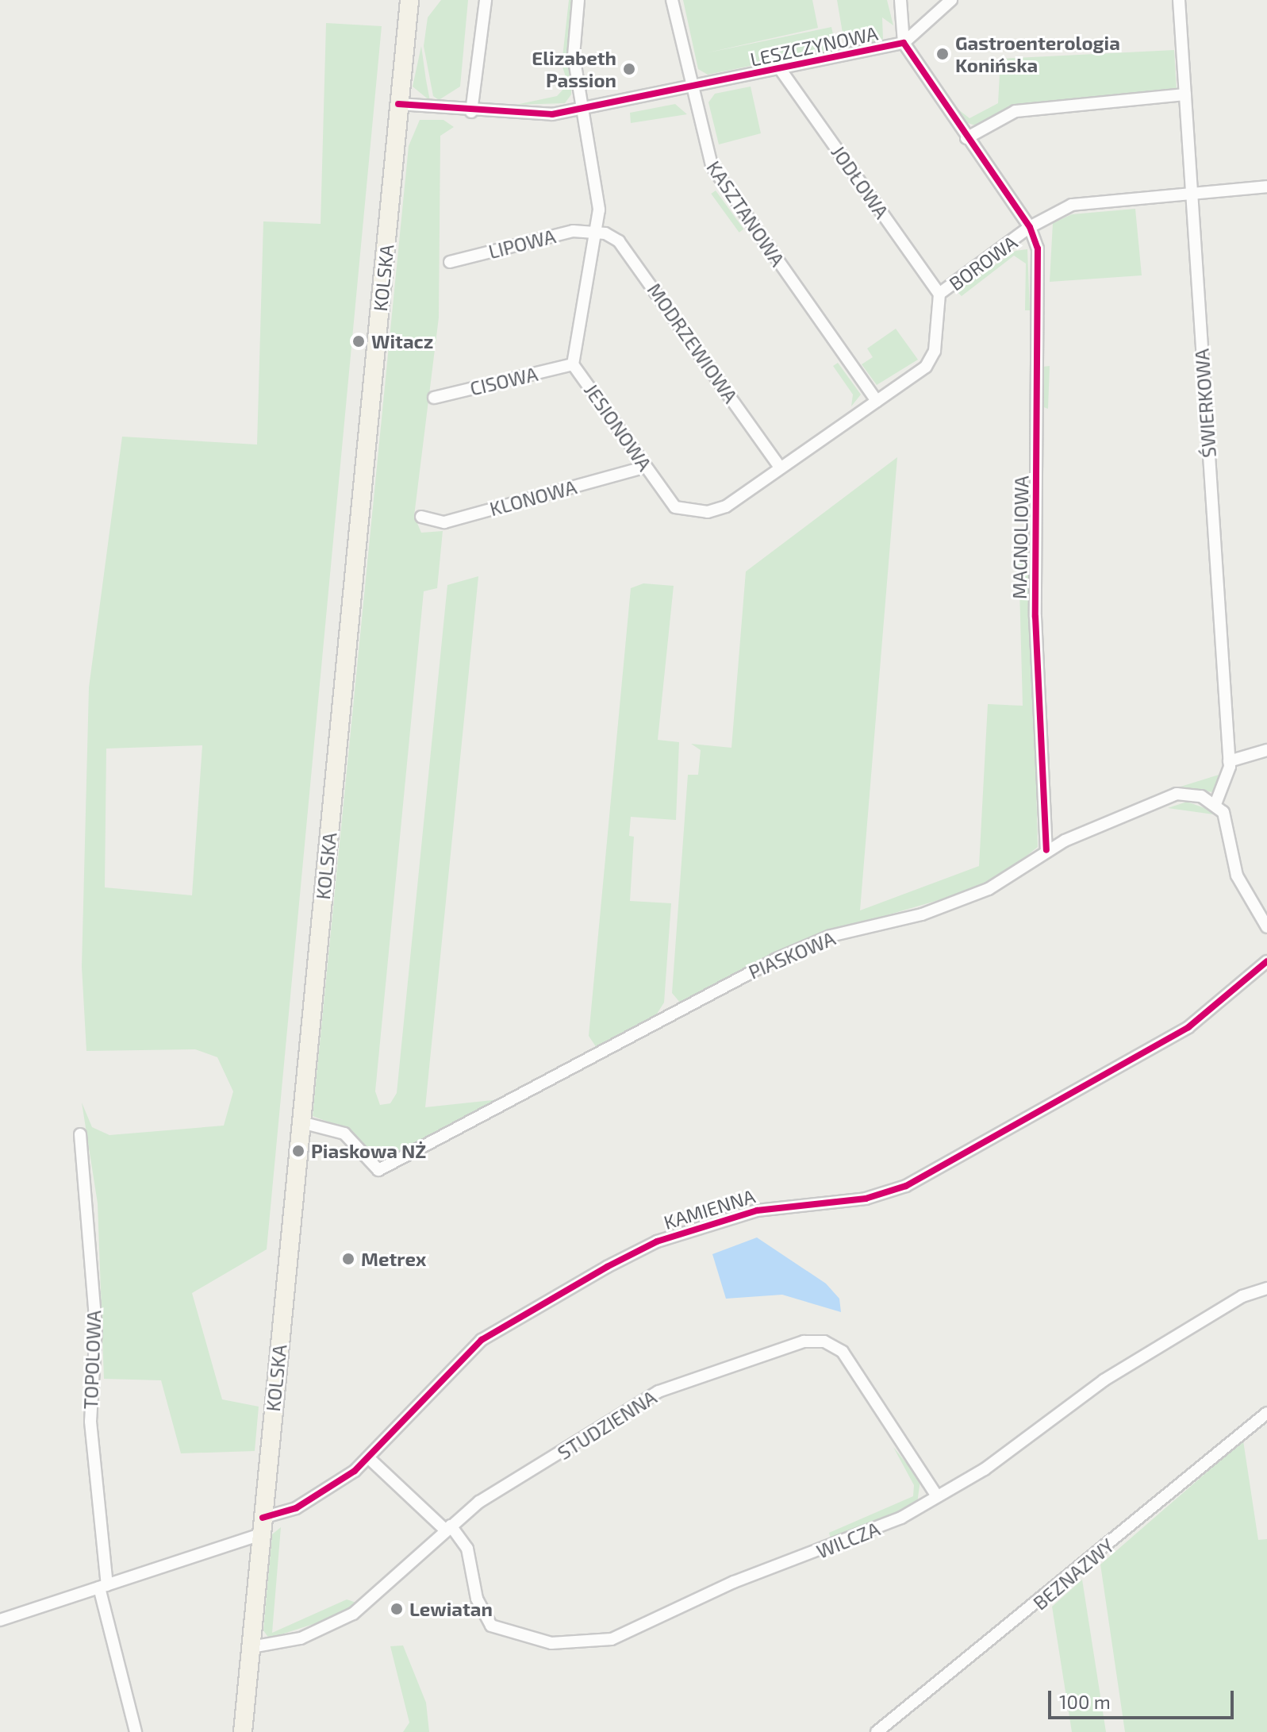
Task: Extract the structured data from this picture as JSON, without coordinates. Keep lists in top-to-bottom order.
{
  "streets": {
    "main road": ["KOLSKA"],
    "street": [
      "LESZCZYNOWA",
      "JODŁOWA",
      "KASZTANOWA",
      "LIPOWA",
      "BOROWA",
      "MODRZEWIOWA",
      "CISOWA",
      "ŚWIERKOWA",
      "JESIONOWA",
      "KLONOWA",
      "MAGNOLIOWA",
      "PIASKOWA",
      "KAMIENNA",
      "TOPOLOWA",
      "STUDZIENNA",
      "WILCZA",
      "BEZNAZWY"
    ]
  },
  "crossings": [
    ["LESZCZYNOWA", "JODŁOWA"],
    ["LESZCZYNOWA", "KASZTANOWA"],
    ["LESZCZYNOWA", "BOROWA"],
    ["LESZCZYNOWA", "KOLSKA"],
    ["LESZCZYNOWA", "JESIONOWA"],
    ["LESZCZYNOWA", "MAGNOLIOWA"],
    ["JODŁOWA", "BOROWA"],
    ["KASZTANOWA", "BOROWA"],
    ["KASZTANOWA", "JESIONOWA"],
    ["LIPOWA", "MODRZEWIOWA"],
    ["LIPOWA", "JESIONOWA"],
    ["BOROWA", "ŚWIERKOWA"],
    ["BOROWA", "JESIONOWA"],
    ["BOROWA", "MAGNOLIOWA"],
    ["KOLSKA", "PIASKOWA"],
    ["KOLSKA", "KAMIENNA"],
    ["KOLSKA", "STUDZIENNA"],
    ["MODRZEWIOWA", "JESIONOWA"],
    ["CISOWA", "JESIONOWA"],
    ["ŚWIERKOWA", "PIASKOWA"],
    ["JESIONOWA", "KLONOWA"],
    ["MAGNOLIOWA", "PIASKOWA"],
    ["KAMIENNA", "WILCZA"],
    ["STUDZIENNA", "WILCZA"]
  ],
  "places": [
    "Gastroenterologia Konińska",
    "Elizabeth Passion",
    "Witacz",
    "Piaskowa NŻ",
    "Metrex",
    "Lewiatan"
  ],
  "scale_bar": "100 m"
}
